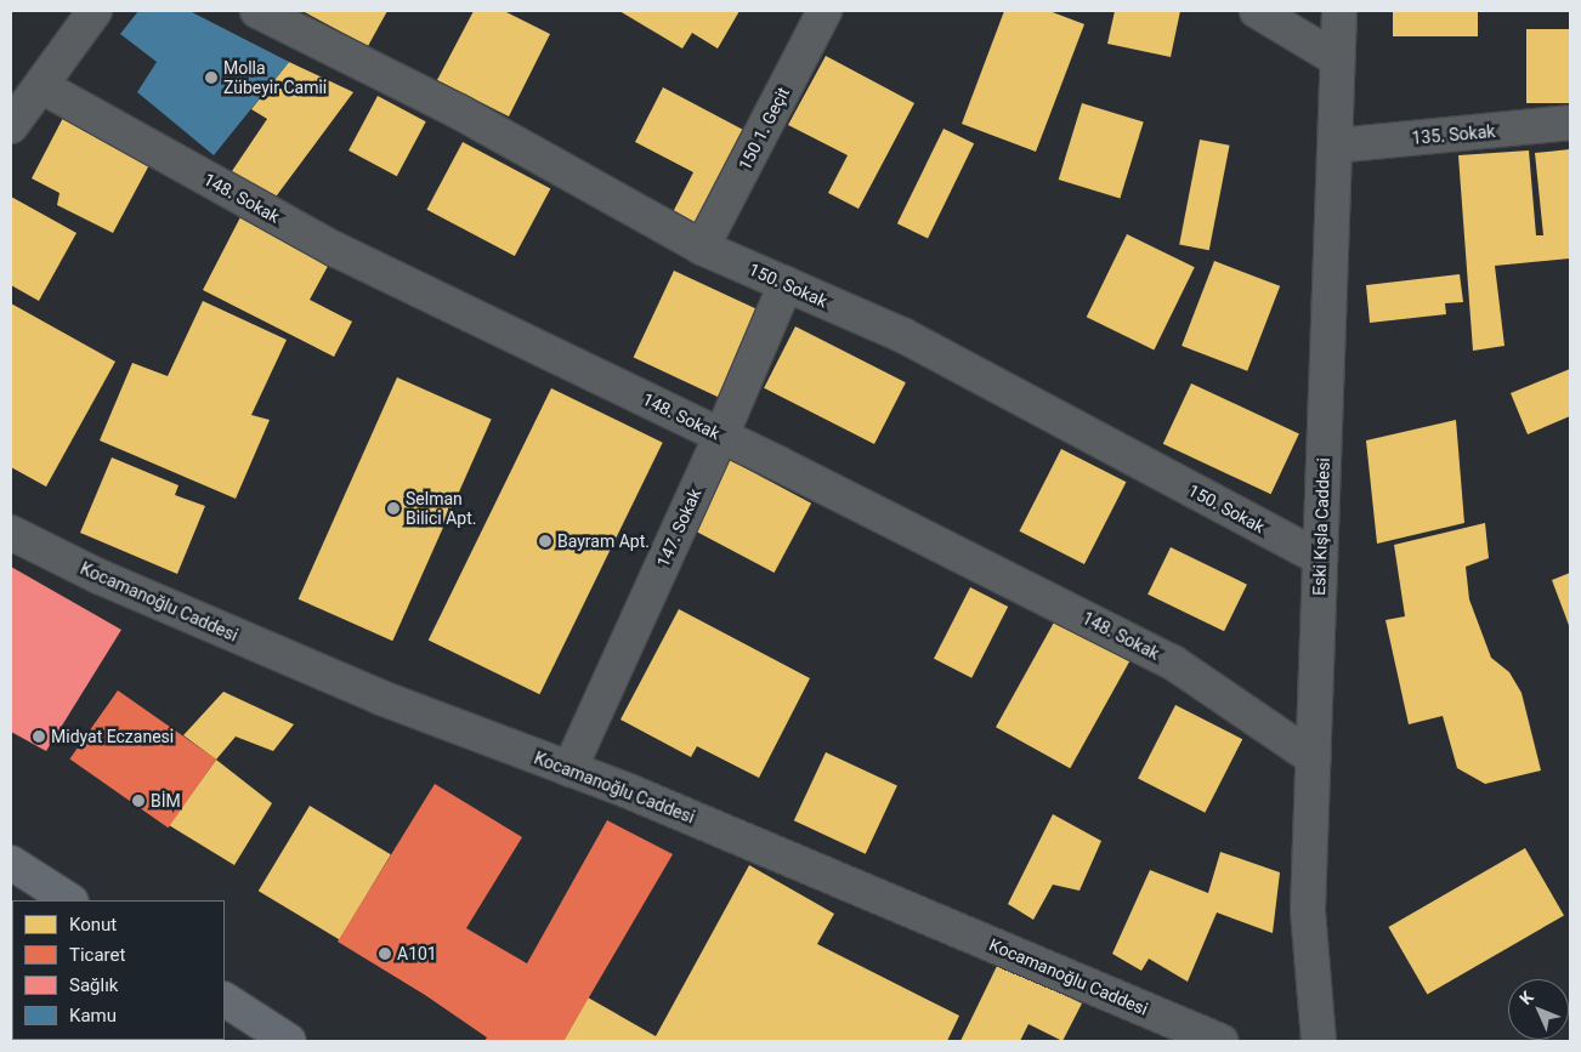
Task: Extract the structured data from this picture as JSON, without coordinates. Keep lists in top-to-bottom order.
{
  "streets": {
    "street": [
      "150 1. Geçit",
      "135. Sokak",
      "148. Sokak",
      "150. Sokak",
      "Eski Kışla Caddesi",
      "147. Sokak",
      "Kocamanoğlu Caddesi"
    ]
  },
  "crossings": [
    ["150 1. Geçit", "150. Sokak"],
    ["135. Sokak", "Eski Kışla Caddesi"],
    ["148. Sokak", "Eski Kışla Caddesi"],
    ["148. Sokak", "147. Sokak"],
    ["150. Sokak", "Eski Kışla Caddesi"],
    ["150. Sokak", "147. Sokak"],
    ["147. Sokak", "Kocamanoğlu Caddesi"]
  ],
  "places": [
    "Molla Zübeyir Camii",
    "Selman Bilici Apt.",
    "Bayram Apt.",
    "Midyat Eczanesi",
    "BİM",
    "A101"
  ],
  "legend": [
    "Konut",
    "Ticaret",
    "Sağlık",
    "Kamu"
  ],
  "north": "top left"
}
